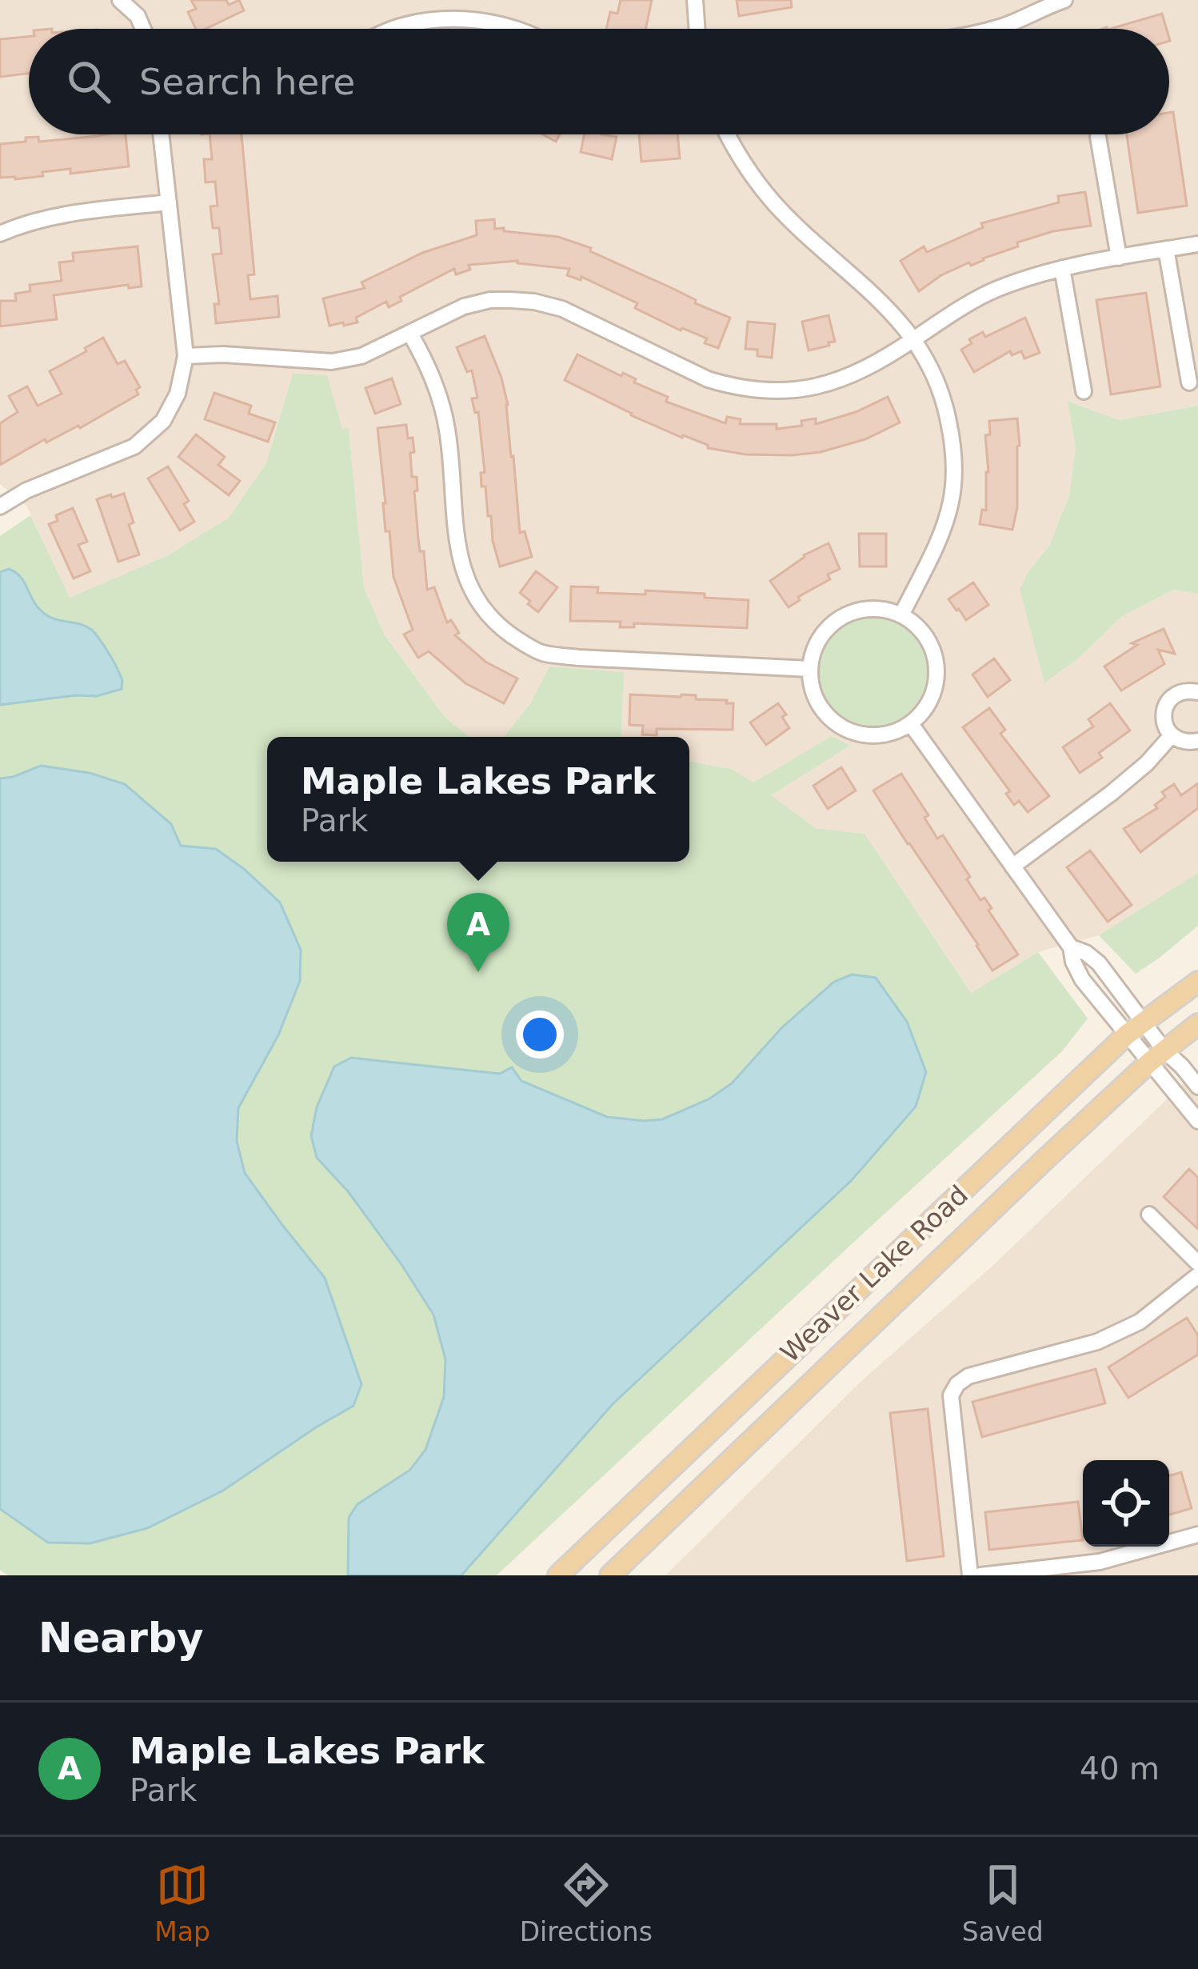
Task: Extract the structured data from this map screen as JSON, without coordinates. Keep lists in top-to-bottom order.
{
  "streets": {
    "main road": ["Weaver Lake Road"]
  },
  "page": {
    "search": "Search here",
    "popup": ["Maple Lakes Park", "Park"],
    "pins": "A",
    "heading": "Nearby",
    "list": [
      {
        "mark": "A",
        "name": "Maple Lakes Park",
        "note": "Park",
        "value": "40 m"
      }
    ],
    "nav": ["Map", "Directions", "Saved"]
  }
}
